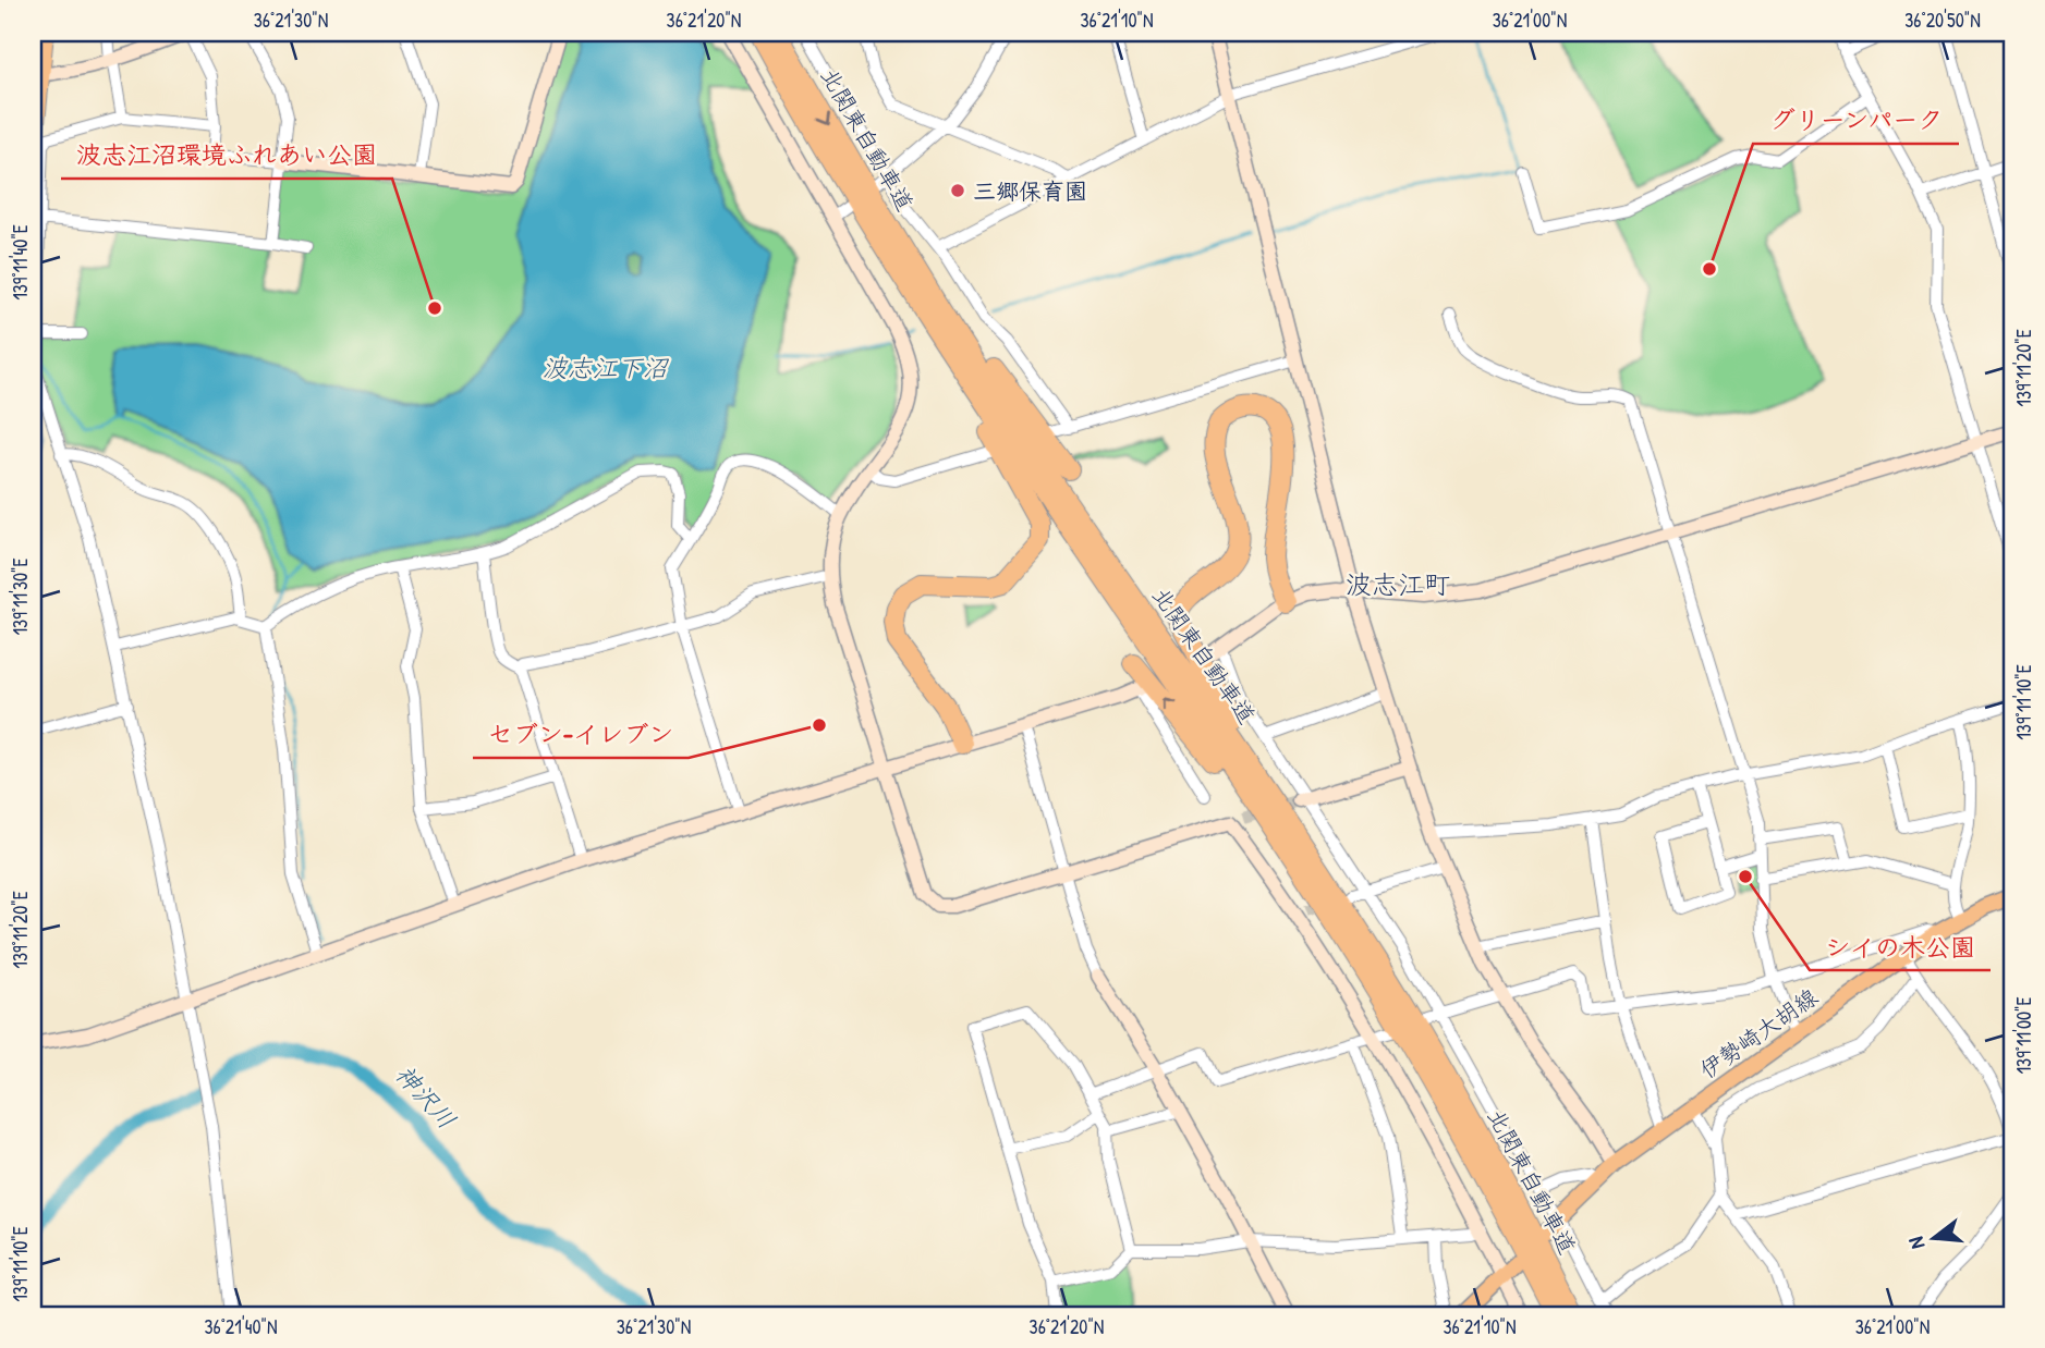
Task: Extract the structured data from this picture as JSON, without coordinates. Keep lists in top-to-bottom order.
{
  "streets": {
    "highway": ["北関東自動車道"],
    "main road": ["伊勢崎大胡線"]
  },
  "districts": ["波志江町"],
  "water": ["波志江下沼", "神沢川"],
  "places": [
    "三郷保育園",
    "グリーンパーク",
    "波志江沼環境ふれあい公園",
    "セブン-イレブン",
    "シイの木公園"
  ],
  "north": "left",
  "coordinates": [
    "36°21'30\"N",
    "36°21'20\"N",
    "36°21'10\"N",
    "36°21'00\"N",
    "36°20'50\"N",
    "139°11'40\"E",
    "139°11'20\"E",
    "139°11'30\"E",
    "139°11'10\"E",
    "139°11'00\"E",
    "36°21'40\"N"
  ]
}
